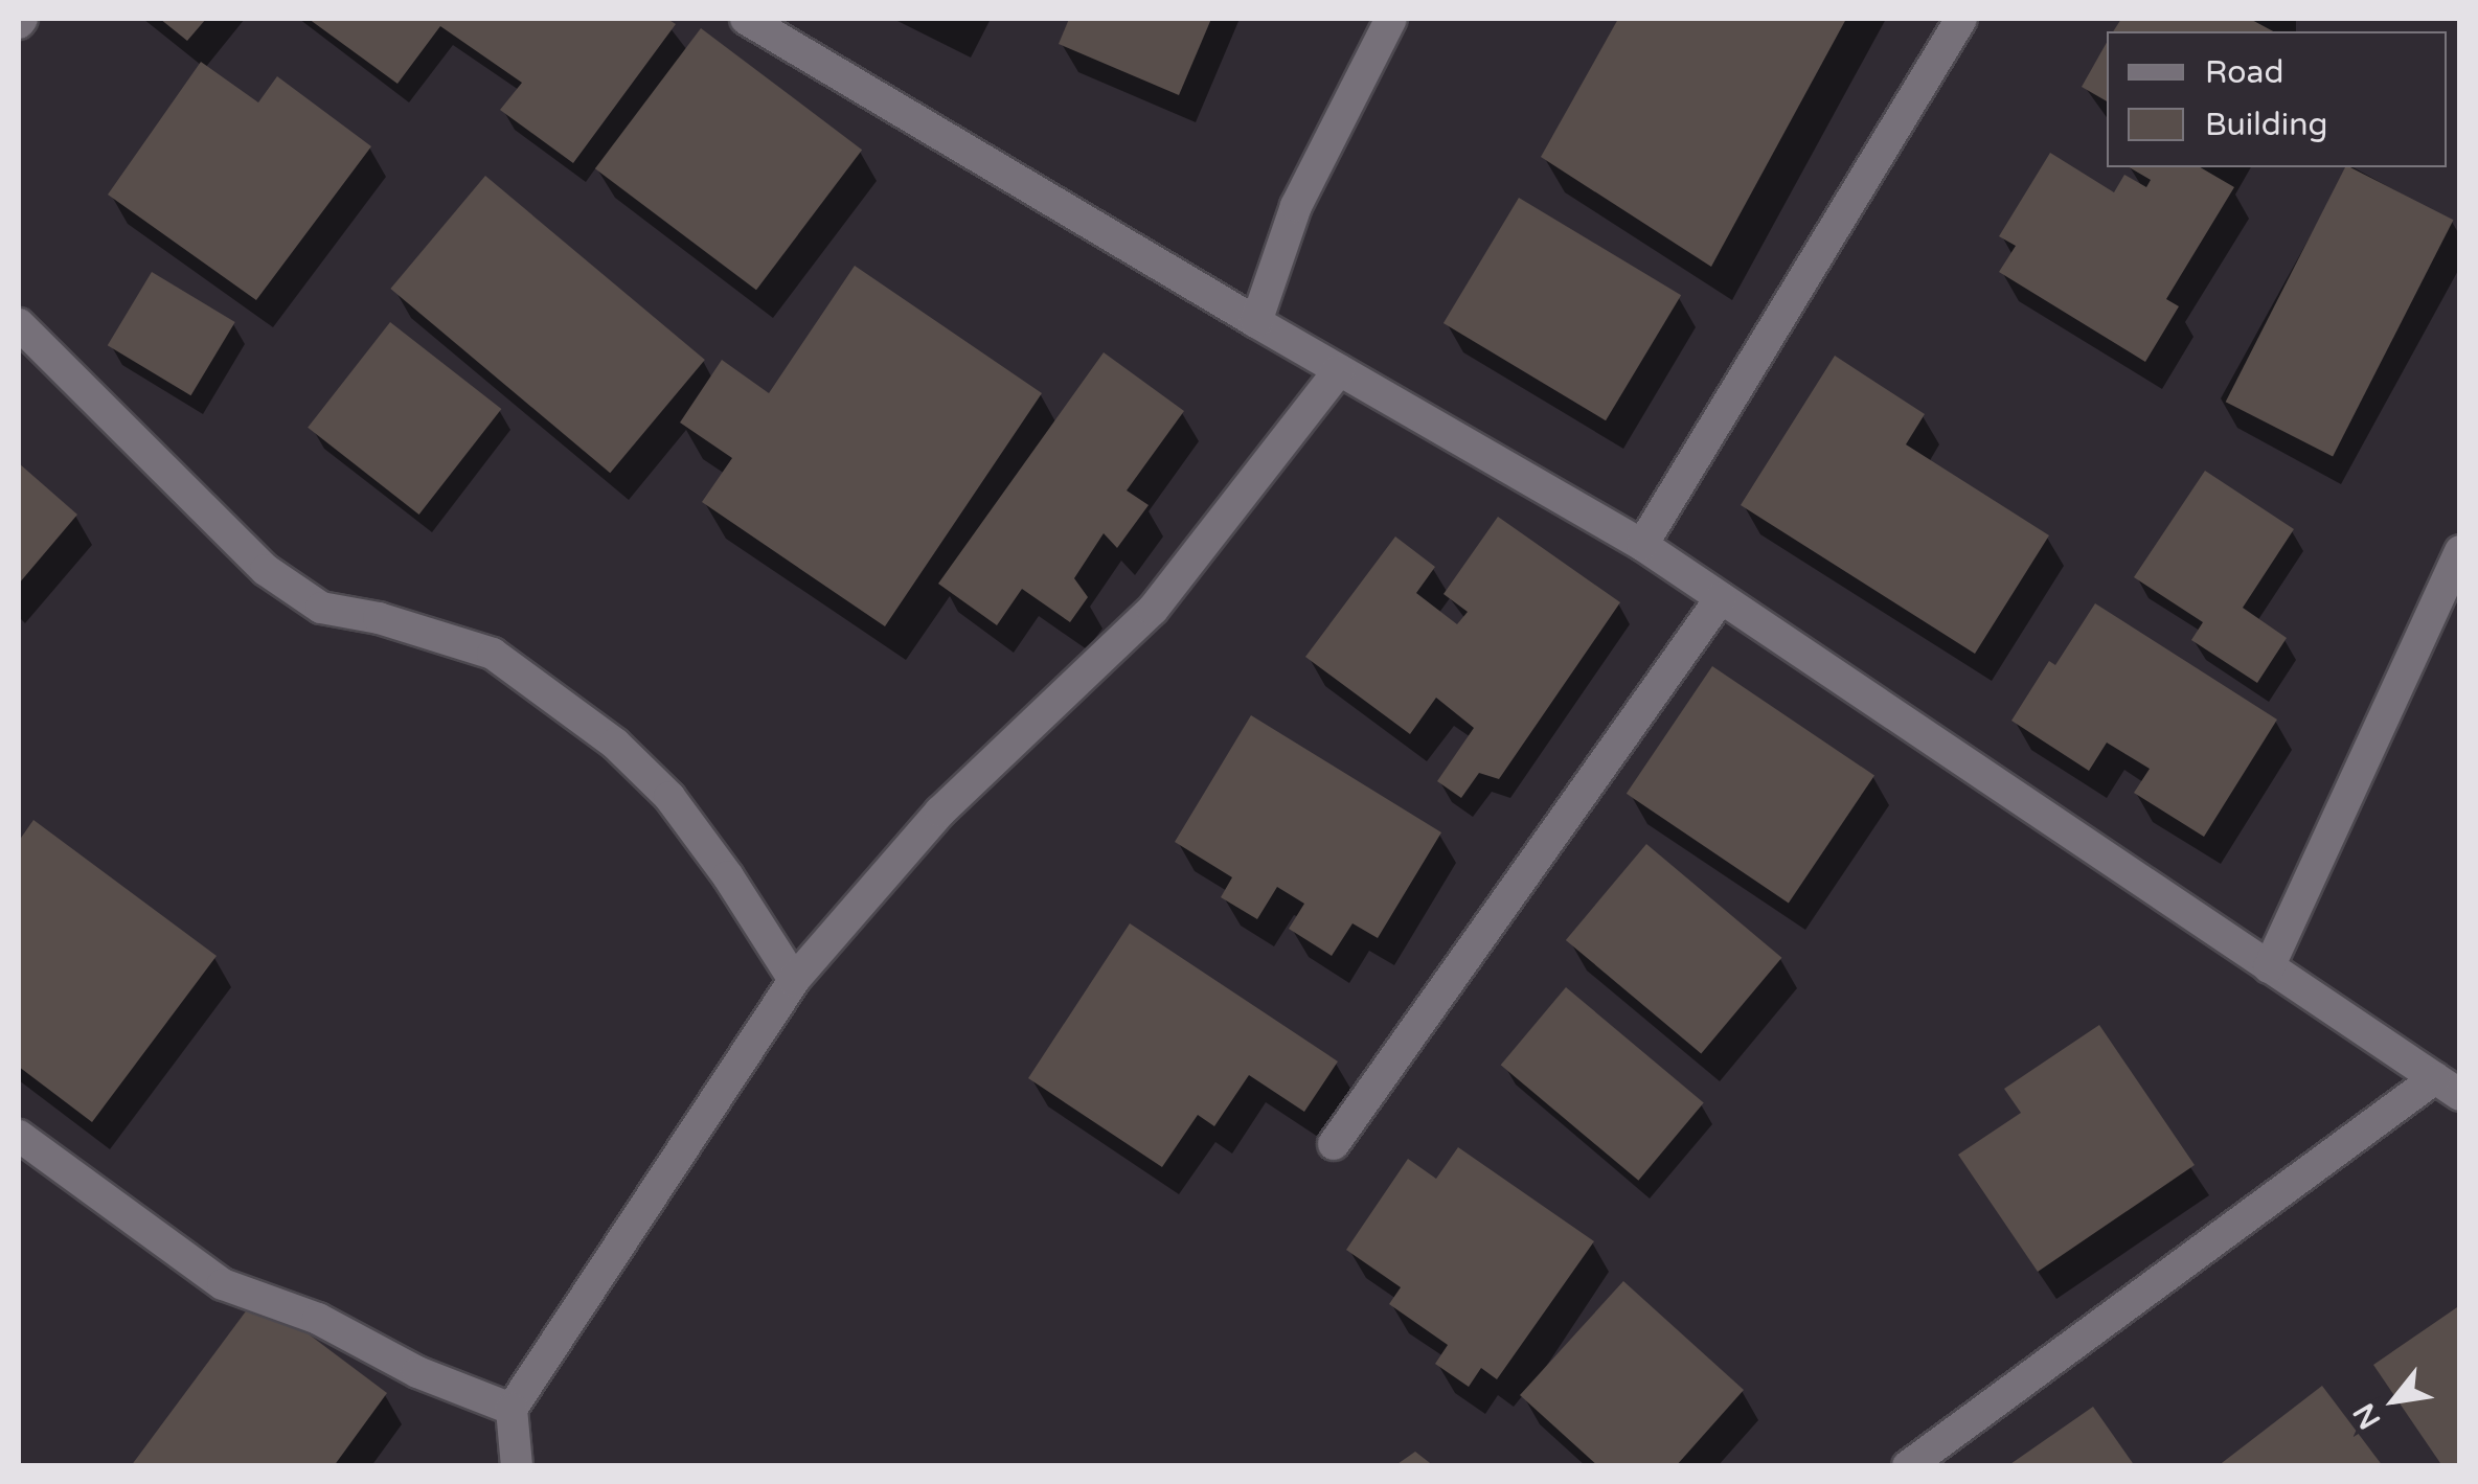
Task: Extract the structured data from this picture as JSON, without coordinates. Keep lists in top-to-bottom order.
{
  "legend": ["Road", "Building"],
  "north": "bottom left"
}
